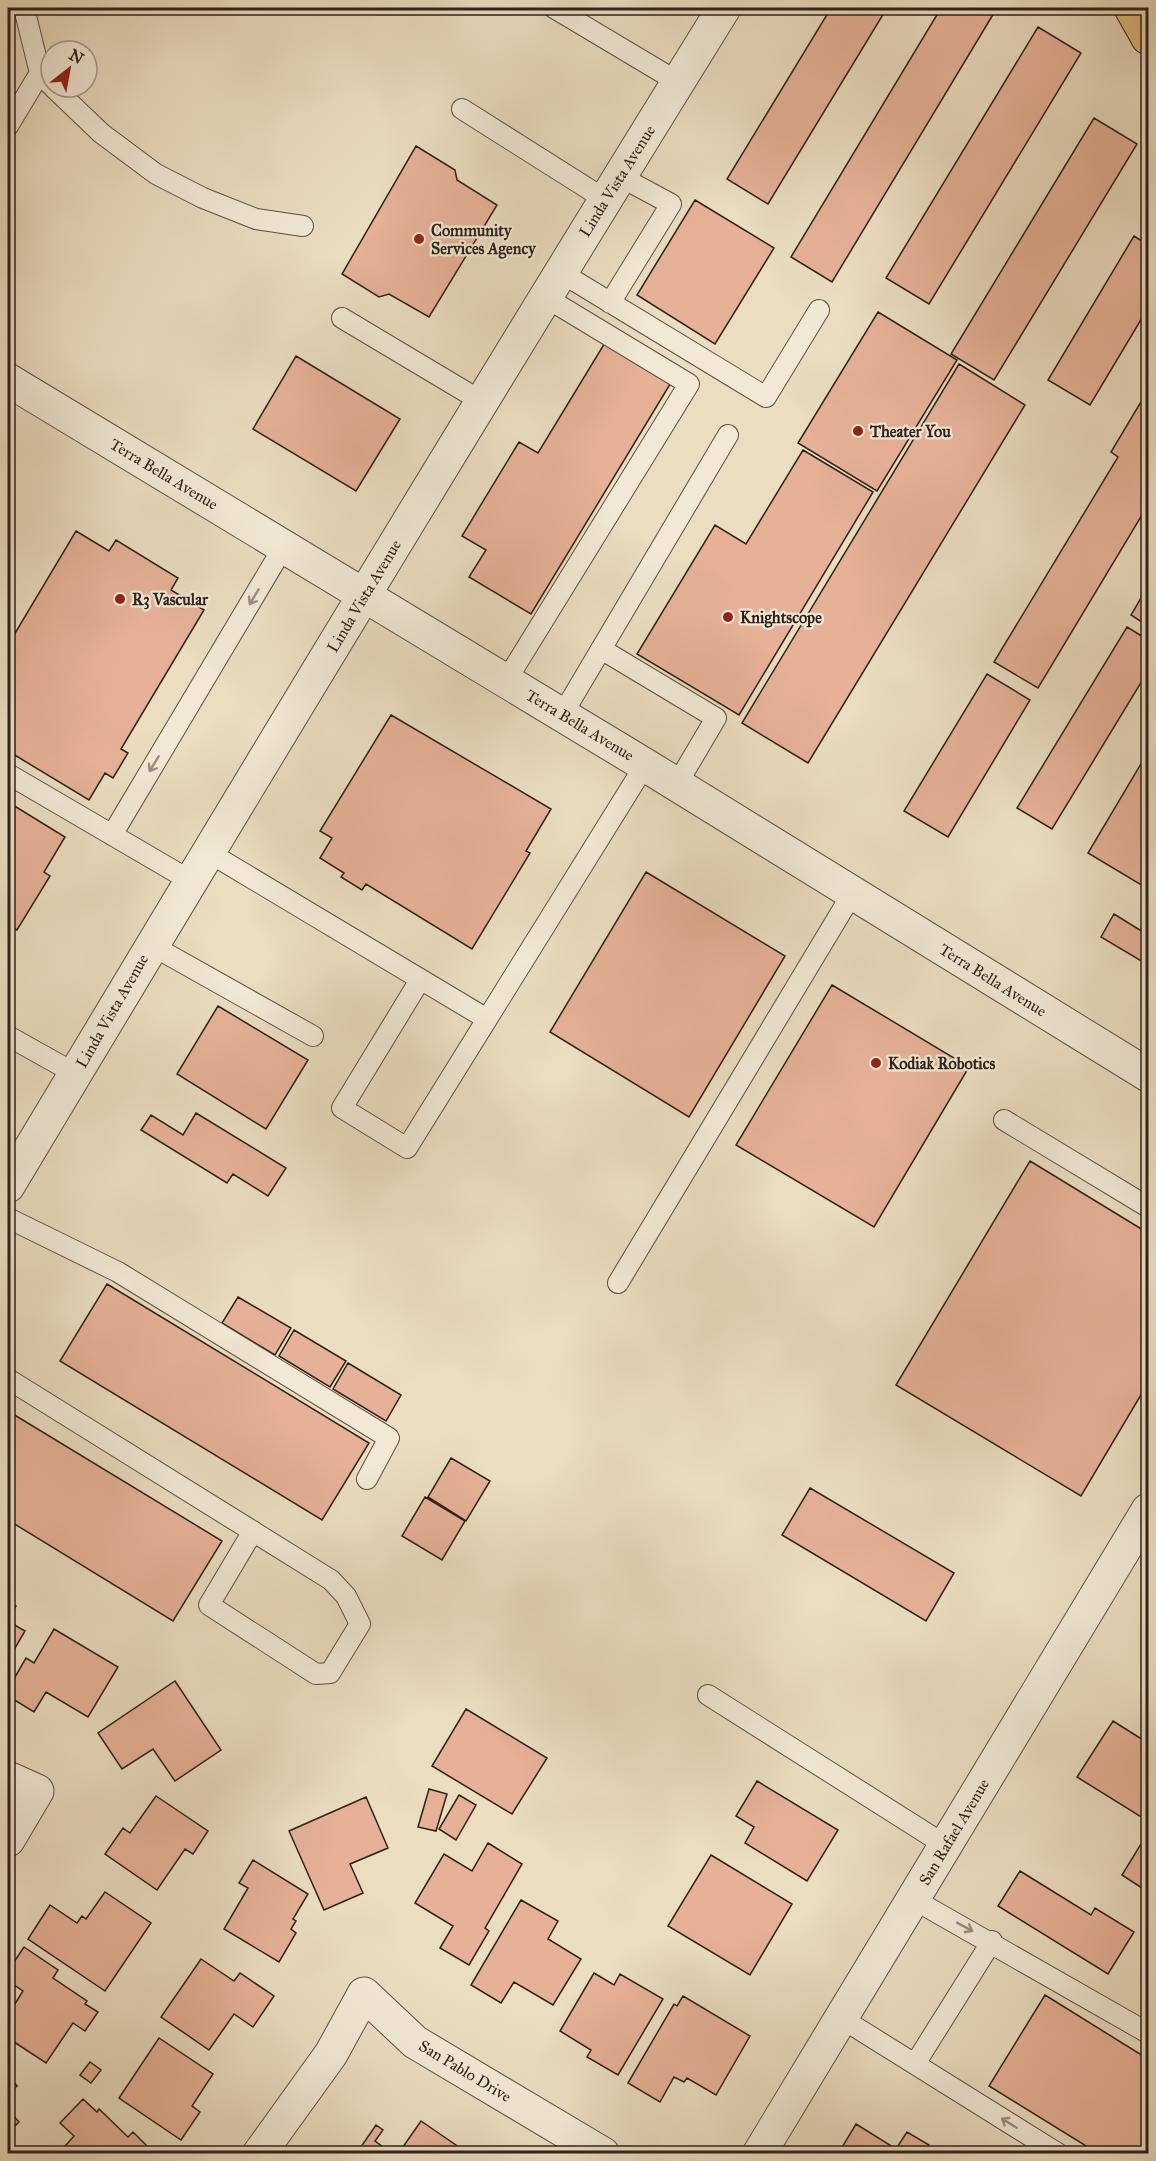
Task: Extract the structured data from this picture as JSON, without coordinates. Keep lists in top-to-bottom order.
{
  "streets": {
    "street": [
      "Linda Vista Avenue",
      "Terra Bella Avenue",
      "San Rafael Avenue",
      "San Pablo Drive"
    ]
  },
  "crossings": [
    ["Linda Vista Avenue", "Terra Bella Avenue"]
  ],
  "places": [
    "Community Services Agency",
    "Theater You",
    "R3 Vascular",
    "Knightscope",
    "Kodiak Robotics"
  ],
  "north": "top right"
}
